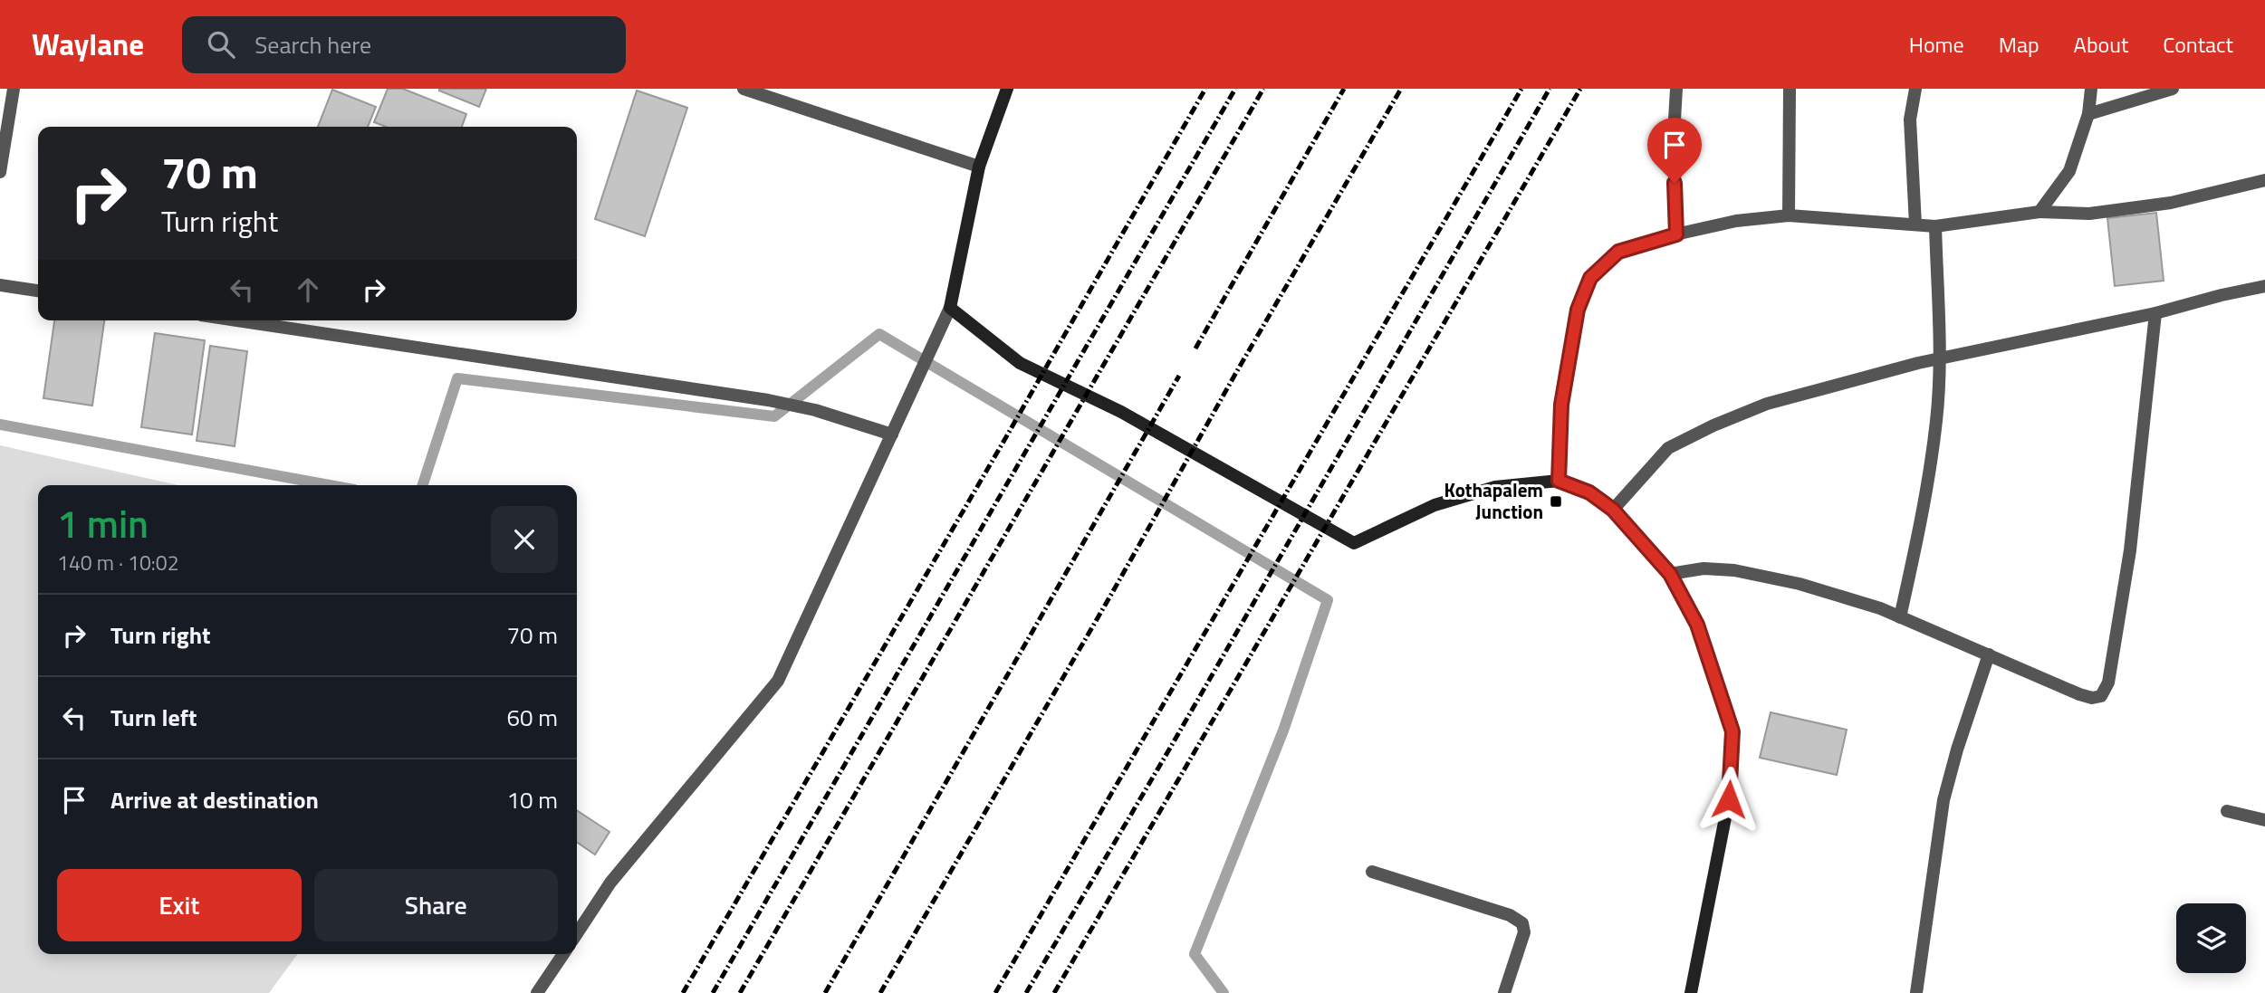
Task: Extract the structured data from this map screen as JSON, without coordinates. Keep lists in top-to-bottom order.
{
  "places": {
    "transit": ["Kothapalem Junction"]
  },
  "page": {
    "header": "Waylane",
    "search": "Search here",
    "nav": [
      "Home",
      "Map",
      "About",
      "Contact"
    ],
    "turn": ["70 m", "Turn right"],
    "heading": ["1 min", "140 m · 10:02"],
    "list": [
      {
        "name": "Turn right",
        "value": "70 m"
      },
      {
        "name": "Turn left",
        "value": "60 m"
      },
      {
        "name": "Arrive at destination",
        "value": "10 m"
      }
    ],
    "buttons": ["Exit", "Share"]
  }
}
